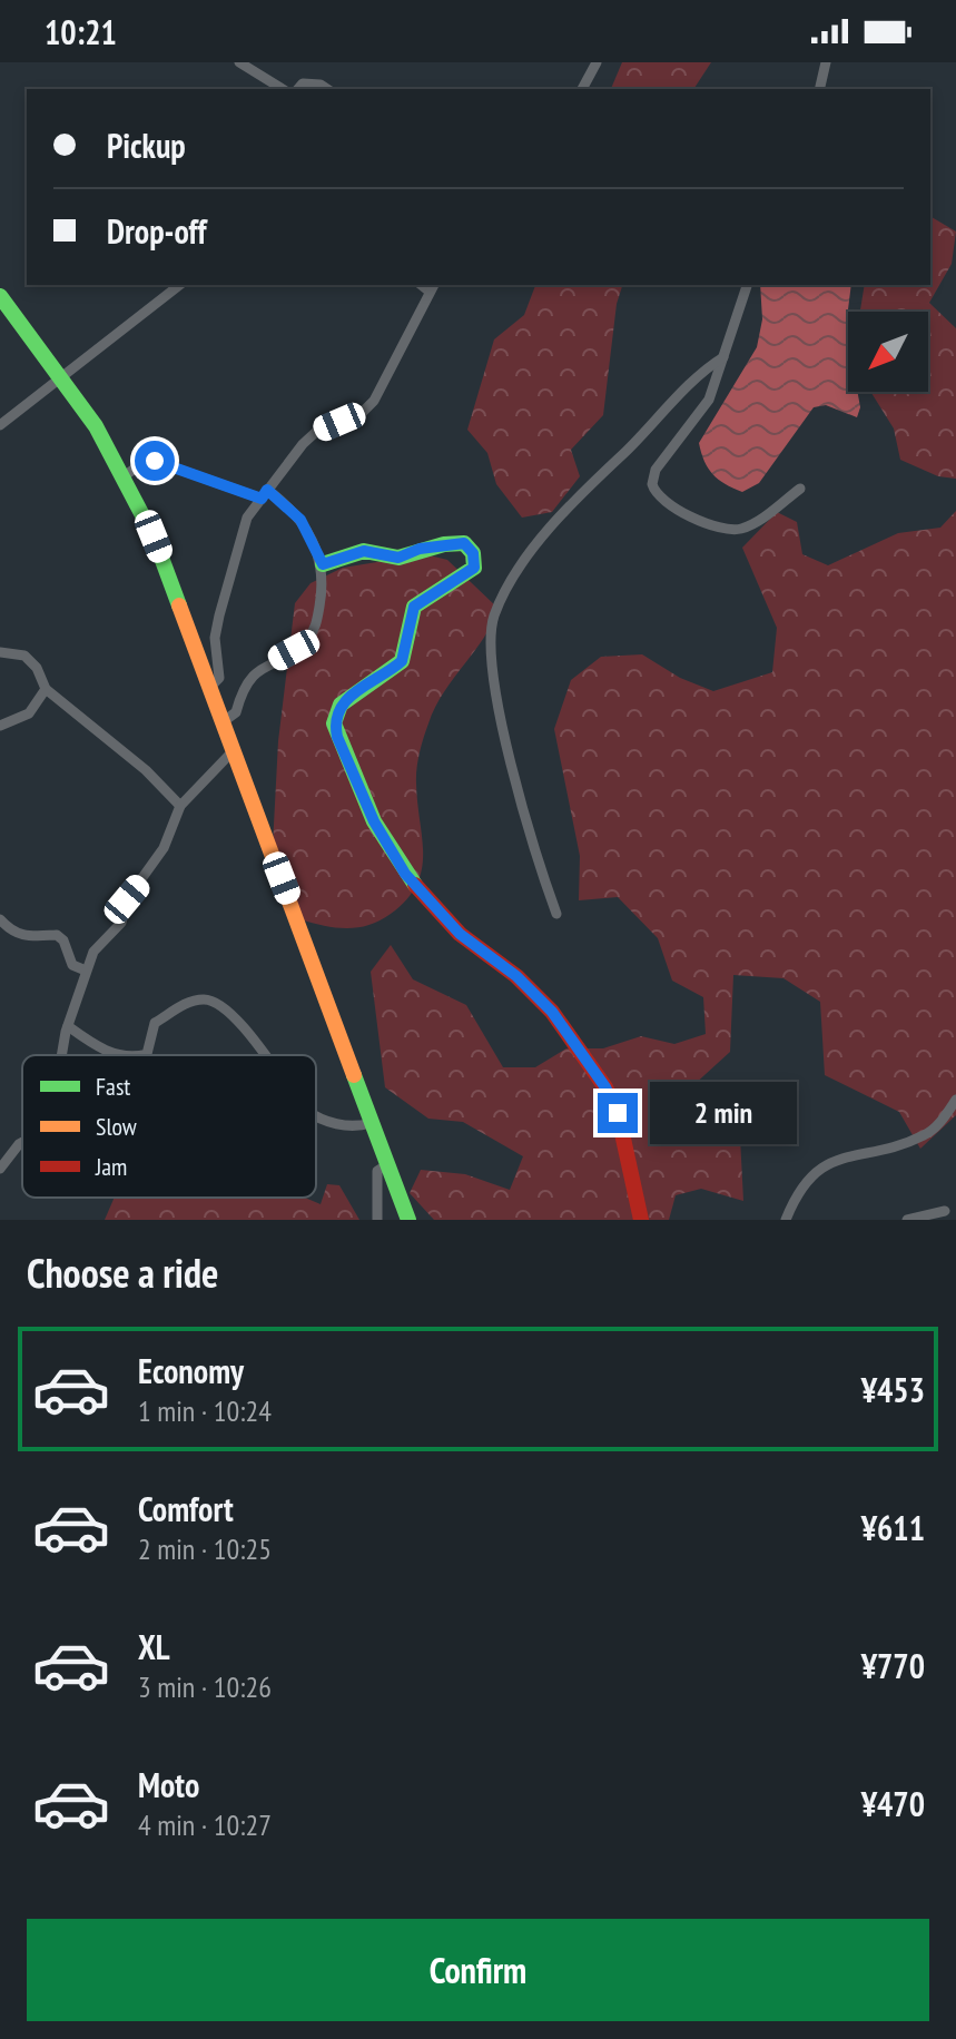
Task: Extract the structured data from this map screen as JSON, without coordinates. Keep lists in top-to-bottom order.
{
  "legend": ["Fast", "Slow", "Jam"],
  "north": "bottom left",
  "page": {
    "status": "10:21",
    "banner": ["Pickup", "Drop-off"],
    "bubble": "2 min",
    "heading": "Choose a ride",
    "list": [
      {
        "name": "Economy",
        "note": "1 min · 10:24",
        "value": "¥453"
      },
      {
        "name": "Comfort",
        "note": "2 min · 10:25",
        "value": "¥611"
      },
      {
        "name": "XL",
        "note": "3 min · 10:26",
        "value": "¥770"
      },
      {
        "name": "Moto",
        "note": "4 min · 10:27",
        "value": "¥470"
      }
    ],
    "buttons": "Confirm"
  }
}
